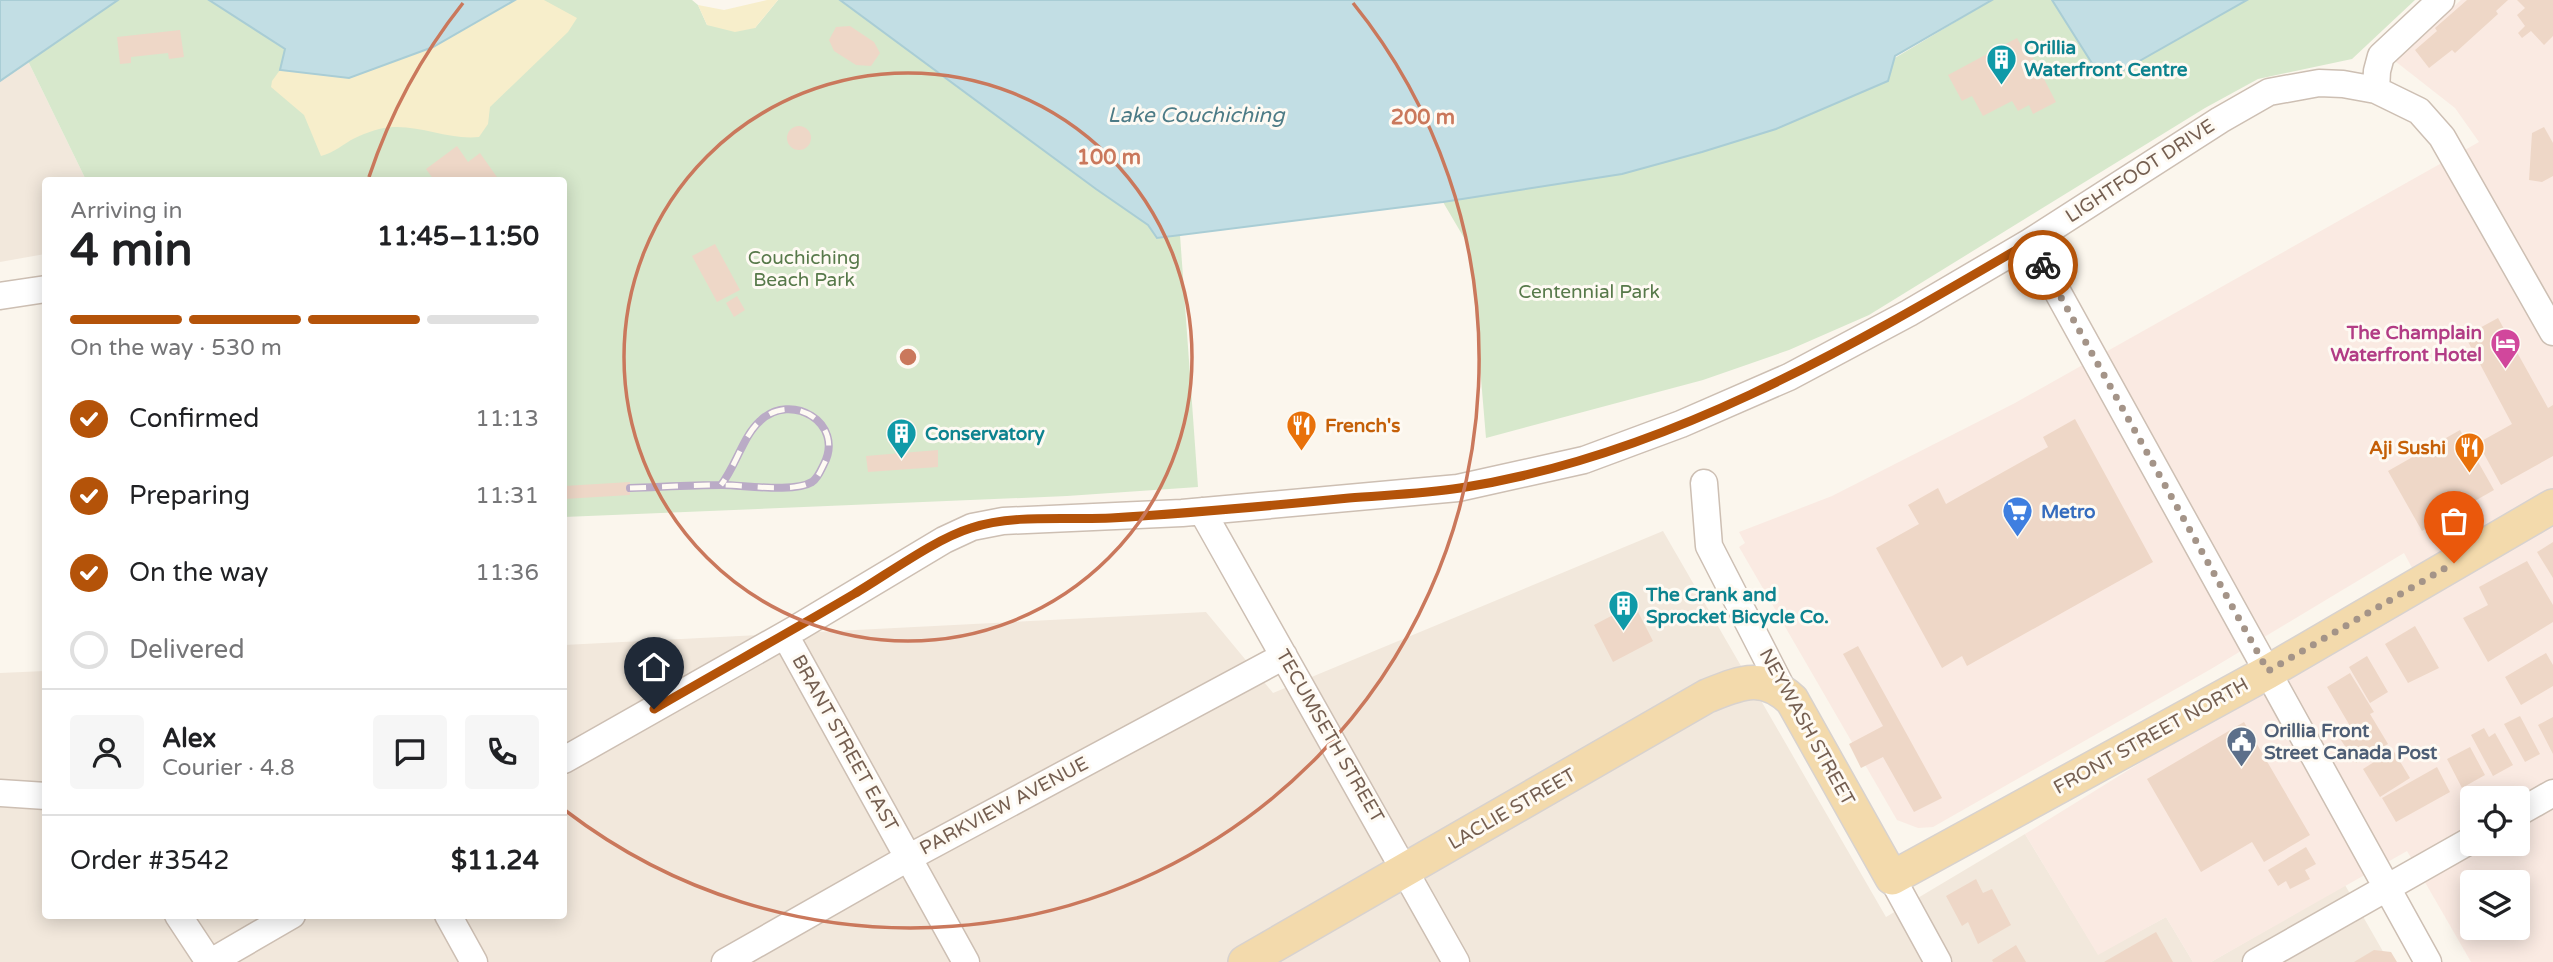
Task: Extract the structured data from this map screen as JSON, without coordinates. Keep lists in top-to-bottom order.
{
  "streets": {
    "main road": ["NEYWASH STREET", "FRONT STREET NORTH", "LACLIE STREET"],
    "street": [
      "LIGHTFOOT DRIVE",
      "TECUMSETH STREET",
      "BRANT STREET EAST",
      "PARKVIEW AVENUE"
    ]
  },
  "crossings": [
    ["LIGHTFOOT DRIVE", "TECUMSETH STREET"],
    ["LIGHTFOOT DRIVE", "BRANT STREET EAST"],
    ["NEYWASH STREET", "FRONT STREET NORTH"],
    ["NEYWASH STREET", "LACLIE STREET"],
    ["TECUMSETH STREET", "PARKVIEW AVENUE"],
    ["TECUMSETH STREET", "LACLIE STREET"],
    ["BRANT STREET EAST", "PARKVIEW AVENUE"]
  ],
  "water": ["Lake Couchiching"],
  "parks": ["Couchiching Beach Park", "Centennial Park"],
  "places": {
    "building": ["Orillia Waterfront Centre", "Conservatory", "The Crank and Sprocket Bicycle Co."],
    "hotel": ["The Champlain Waterfront Hotel"],
    "restaurant": ["French's", "Aji Sushi"],
    "supermarket": ["Metro"],
    "public building": ["Orillia Front Street Canada Post"]
  },
  "page": {
    "heading": ["4 min", "Arriving in", "11:45–11:50"],
    "panel": [
      "Alex",
      "Courier · 4.8",
      "Order #3542",
      "$11.24"
    ],
    "bar": "On the way · 530 m",
    "list": [
      ["Confirmed", "11:13"],
      ["Preparing", "11:31"],
      ["On the way", "11:36"],
      "Delivered"
    ]
  },
  "rings": ["200 m", "100 m"]
}
